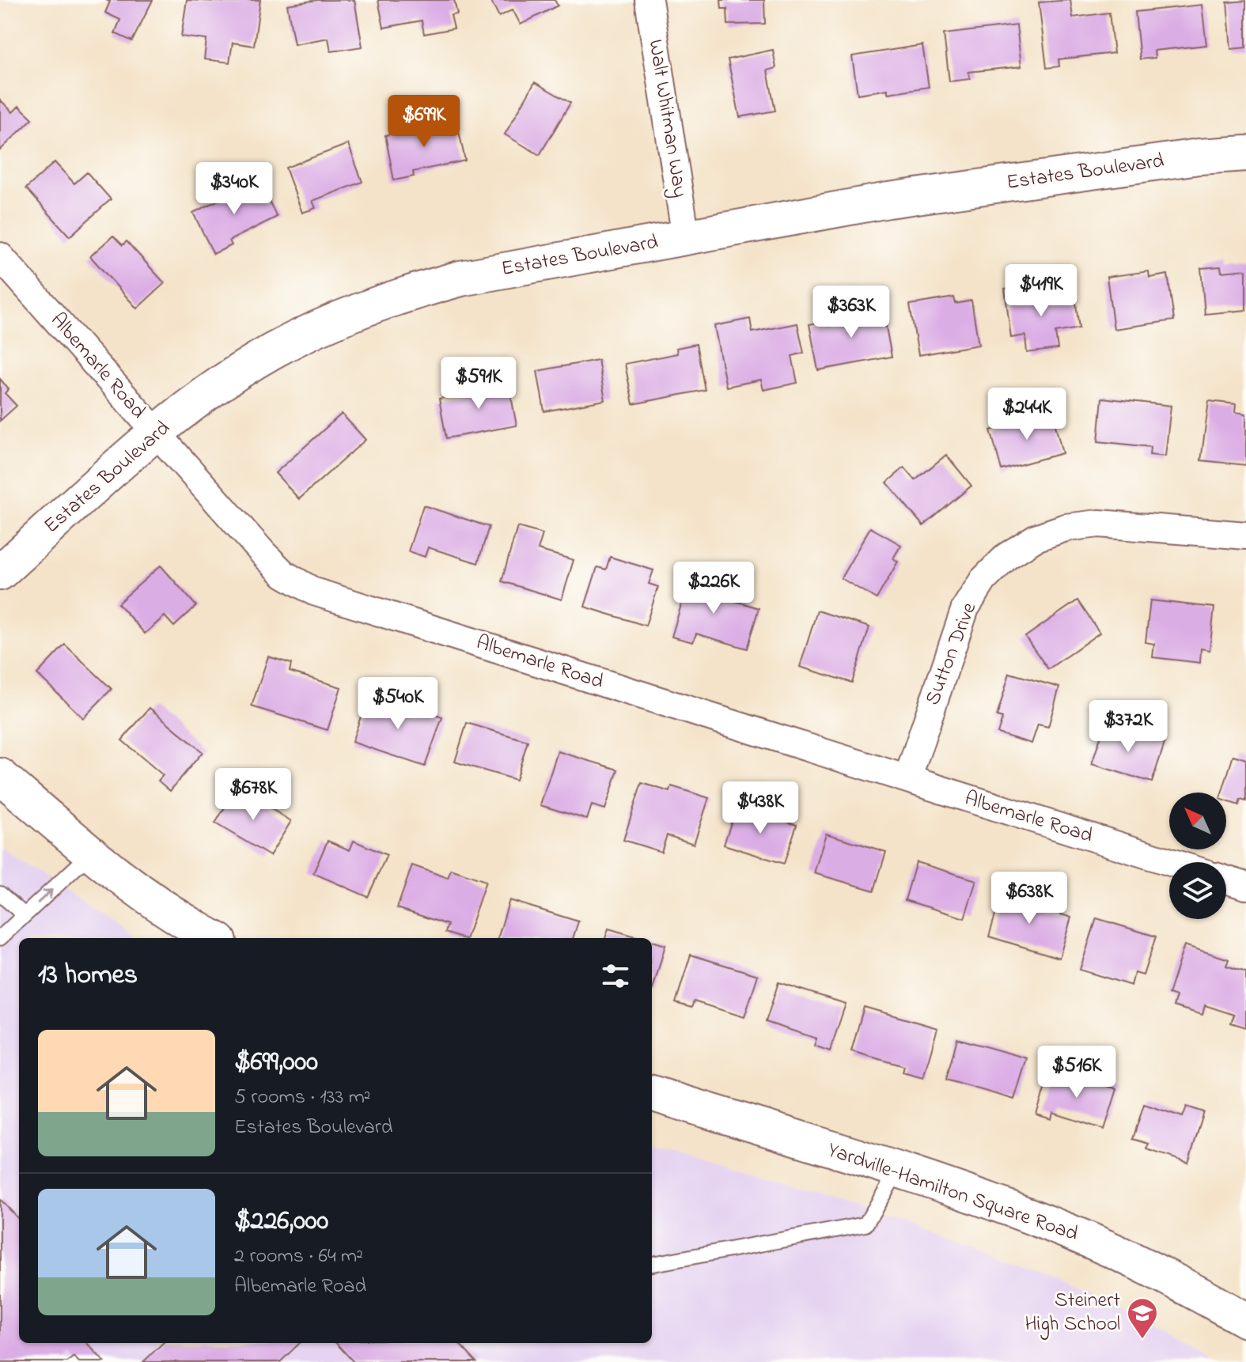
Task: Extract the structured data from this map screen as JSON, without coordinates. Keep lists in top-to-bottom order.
{
  "streets": {
    "street": [
      "Walt Whitman Way",
      "Estates Boulevard",
      "Albemarle Road",
      "Sutton Drive",
      "Yardville-Hamilton Square Road"
    ]
  },
  "crossings": [
    ["Walt Whitman Way", "Estates Boulevard"],
    ["Estates Boulevard", "Albemarle Road"],
    ["Albemarle Road", "Sutton Drive"]
  ],
  "places": {
    "school or university": ["Steinert High School"]
  },
  "north": "top left",
  "page": {
    "price": [
      "$699K",
      "$340K",
      "$419K",
      "$363K",
      "$591K",
      "$244K",
      "$226K",
      "$540K",
      "$372K",
      "$678K",
      "$438K",
      "$638K",
      "$516K"
    ],
    "heading": "13 homes",
    "list": [
      {
        "name": "$699,000",
        "note": "5 rooms · 133 m² · Estates Boulevard"
      },
      {
        "name": "$226,000",
        "note": "2 rooms · 64 m² · Albemarle Road"
      }
    ]
  }
}
